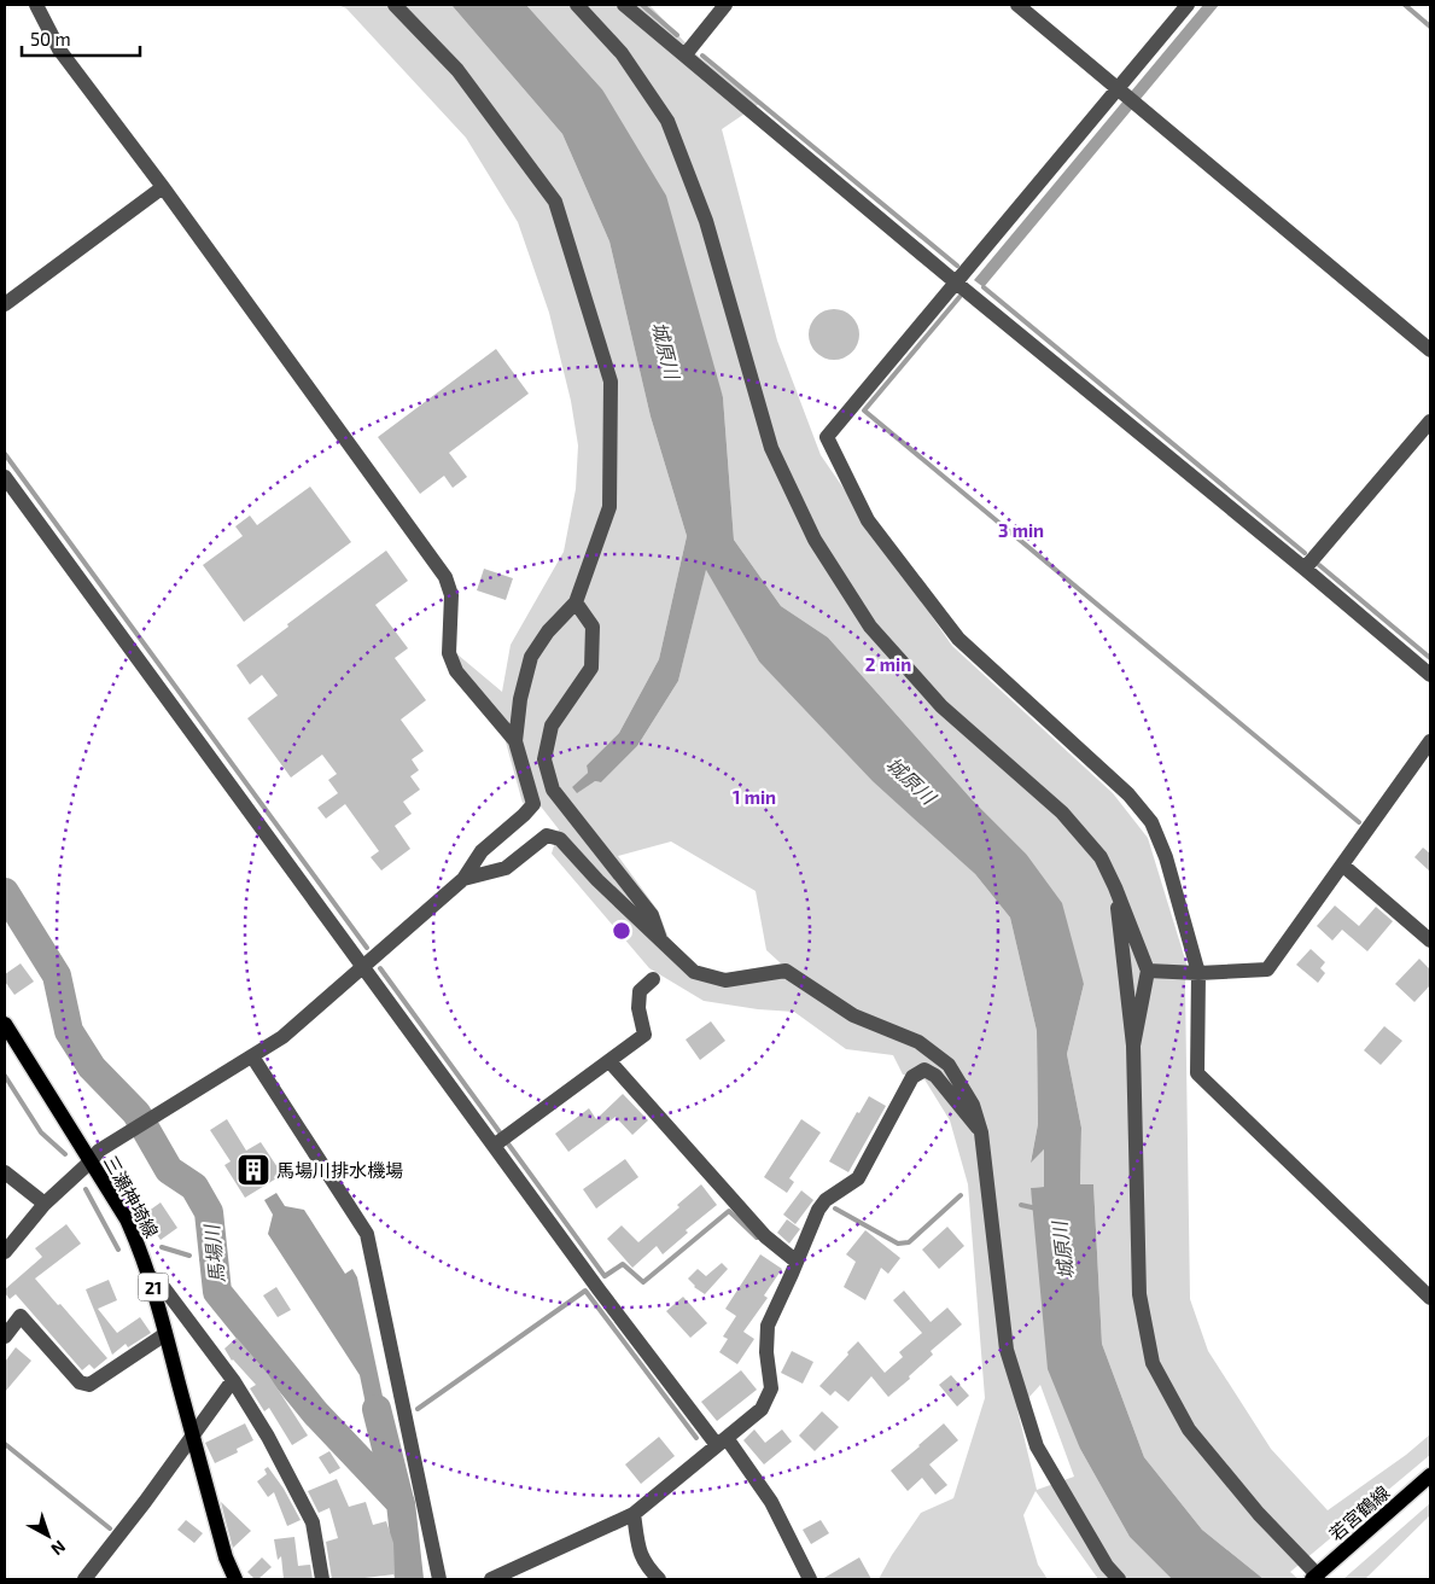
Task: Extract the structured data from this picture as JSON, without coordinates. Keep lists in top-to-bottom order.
{
  "streets": {
    "main road": ["三瀬神埼線", "21", "若宮鶴線"]
  },
  "water": ["城原川", "馬場川"],
  "places": {
    "building": ["馬場川排水機場"]
  },
  "scale_bar": "50 m",
  "north": "bottom right",
  "rings": ["3 min", "2 min", "1 min"]
}
